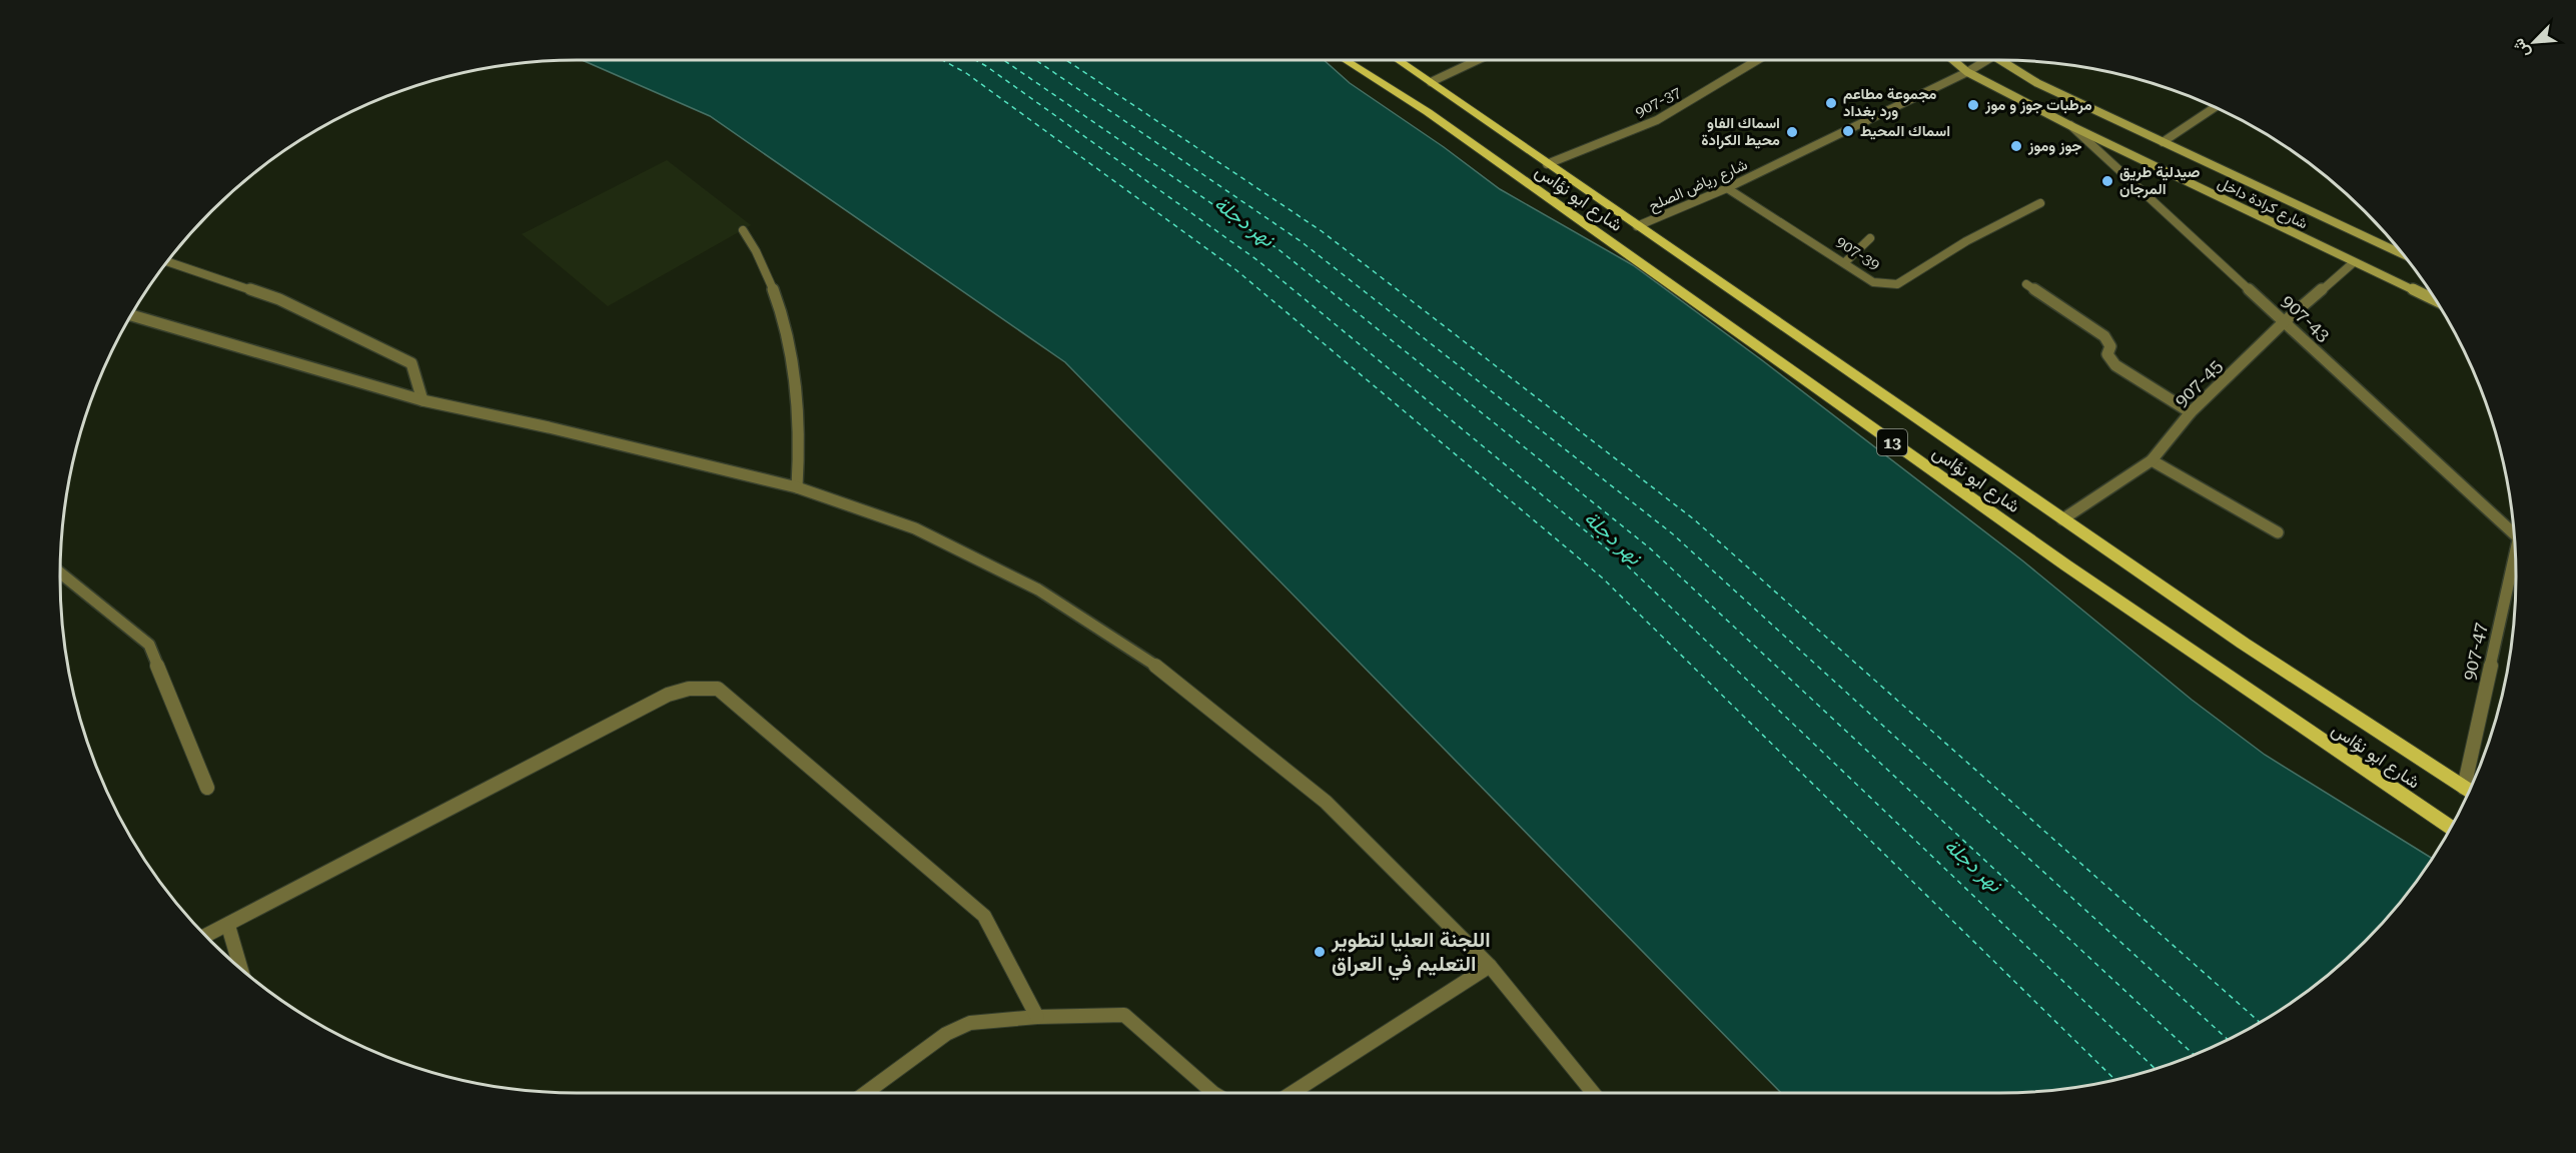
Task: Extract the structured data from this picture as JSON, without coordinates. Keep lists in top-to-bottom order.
{
  "streets": {
    "main road": ["شارع ابو نؤاس", "شارع كرادة داخل", "13"],
    "street": [
      "907-37",
      "شارع رياض الصلح",
      "907-39",
      "907-43",
      "907-45",
      "907-47"
    ]
  },
  "crossings": [
    ["907-37", "شارع ابو نؤاس"],
    ["شارع رياض الصلح", "شارع ابو نؤاس"],
    ["شارع رياض الصلح", "شارع كرادة داخل"],
    ["شارع رياض الصلح", "907-39"],
    ["شارع ابو نؤاس", "907-45"],
    ["شارع ابو نؤاس", "907-47"],
    ["شارع كرادة داخل", "907-43"],
    ["شارع كرادة داخل", "907-45"],
    ["907-43", "907-45"]
  ],
  "water": ["نهر دجلة"],
  "places": [
    "مجموعة مطاعم ورد بغداد",
    "مرطبات جوز و موز",
    "اسماك المحيط",
    "اسماك الفاو محيط الكرادة",
    "جوز وموز",
    "صيدلية طريق المرجان",
    "اللجنة العليا لتطوير التعليم في العراق"
  ],
  "north": "bottom left"
}
